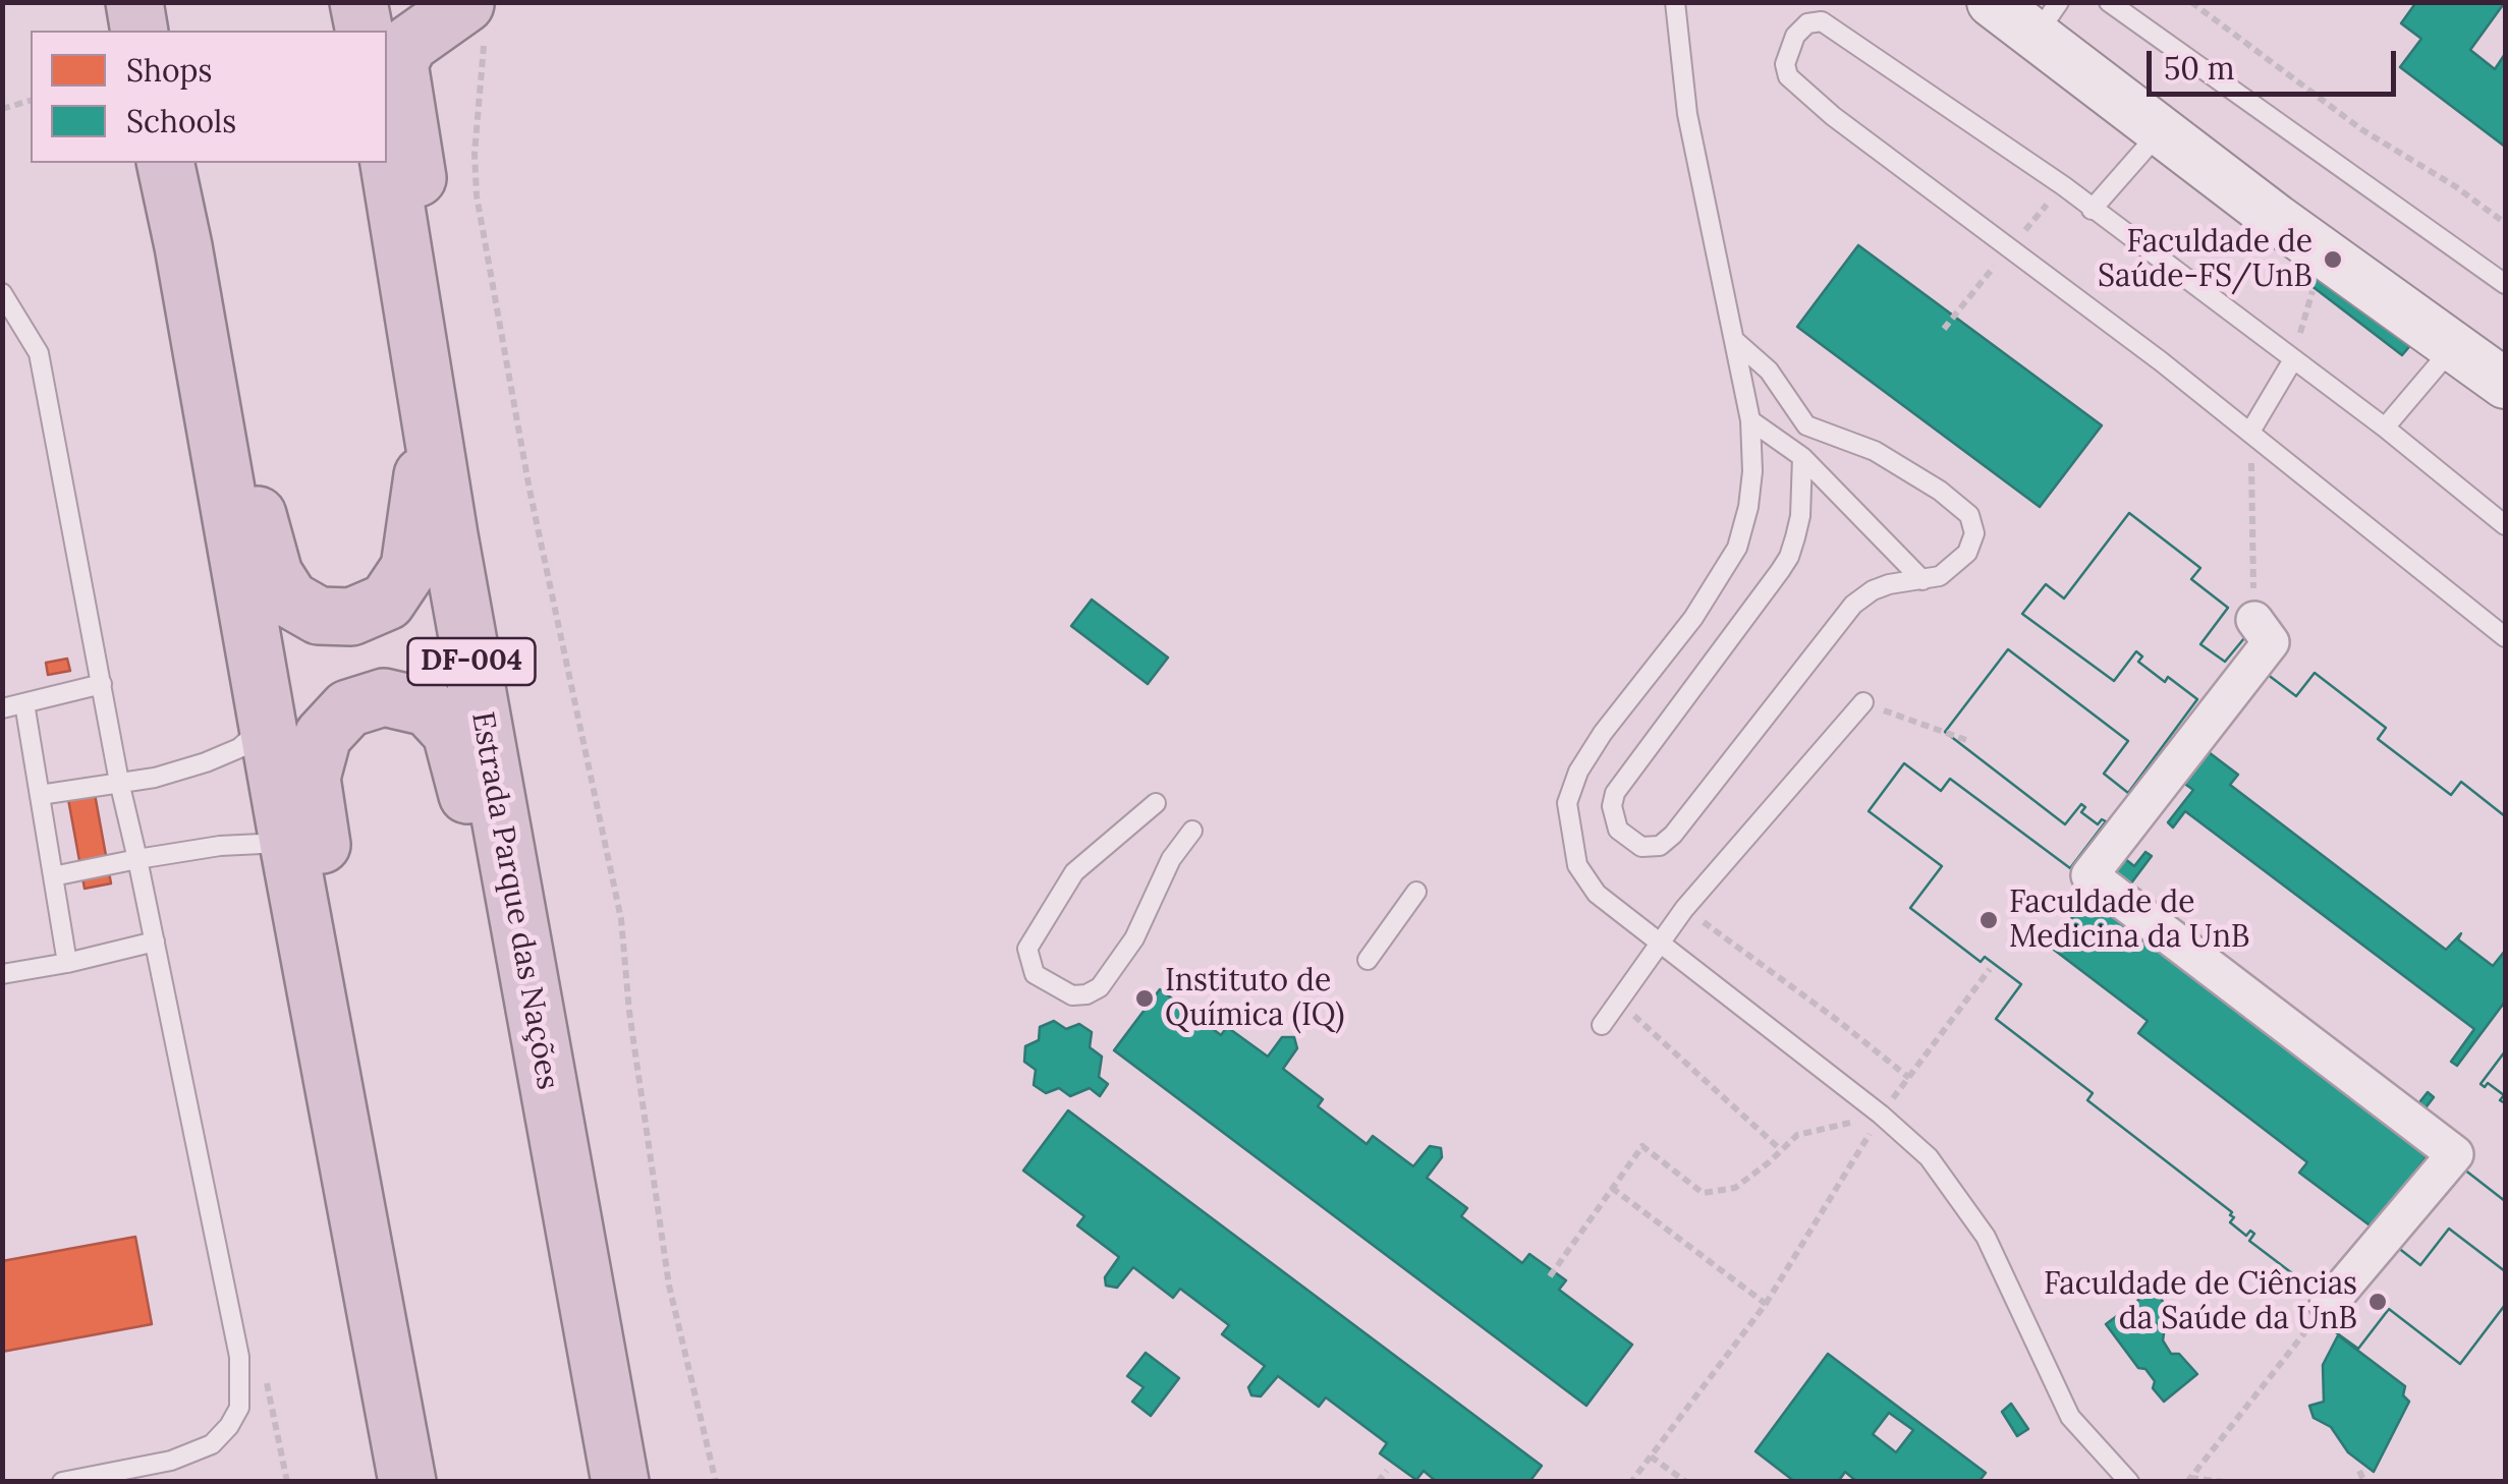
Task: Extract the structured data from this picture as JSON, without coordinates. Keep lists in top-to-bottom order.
{
  "streets": {
    "highway": ["DF-004", "Estrada Parque das Nações"]
  },
  "places": [
    "Faculdade de Saúde-FS/UnB",
    "Faculdade de Medicina da UnB",
    "Instituto de Química (IQ)",
    "Faculdade de Ciências da Saúde da UnB"
  ],
  "legend": ["Shops", "Schools"],
  "scale_bar": "50 m"
}
